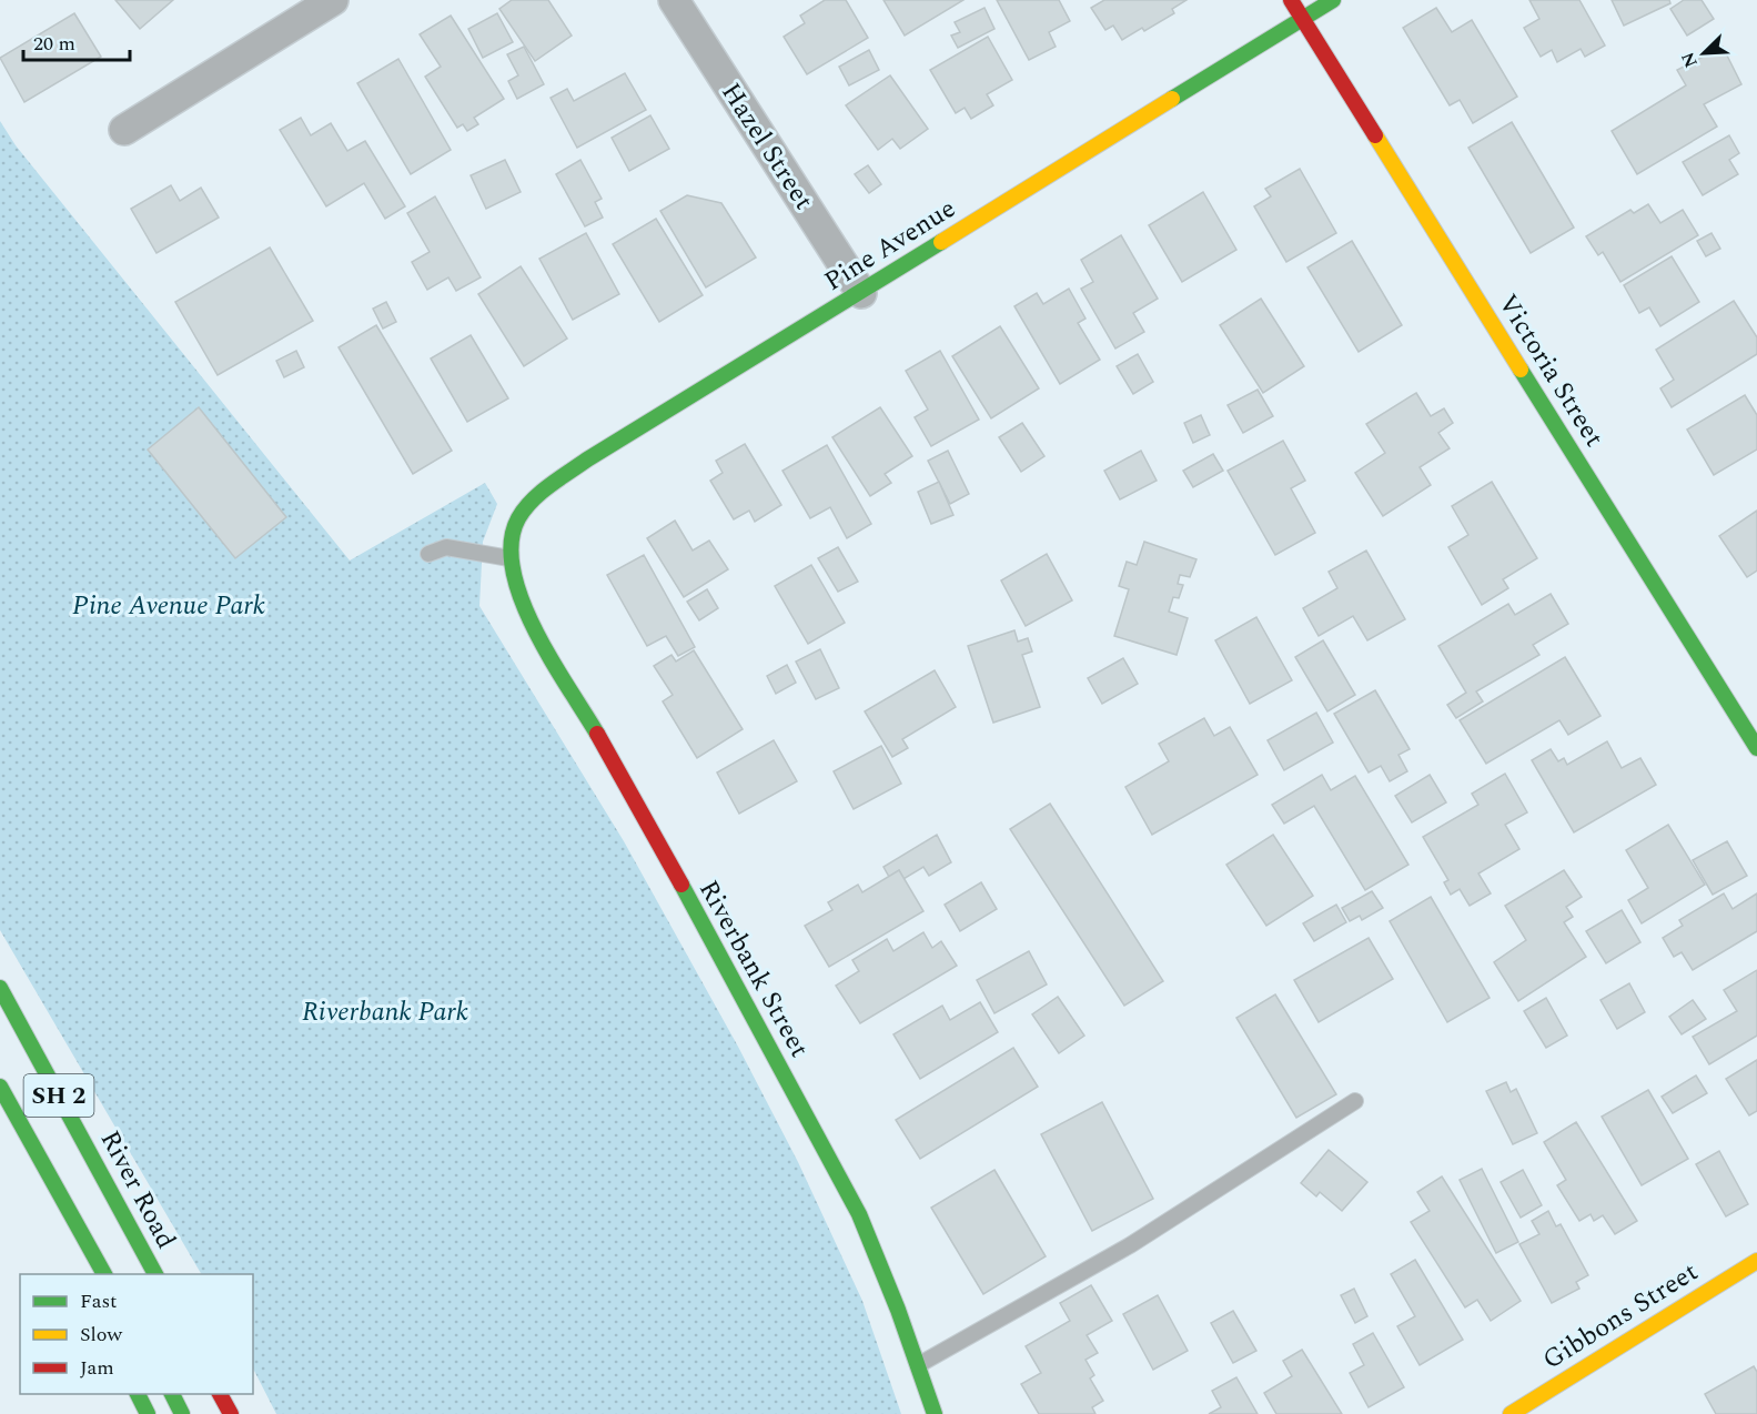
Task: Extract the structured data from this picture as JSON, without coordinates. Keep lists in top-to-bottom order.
{
  "streets": {
    "main road": [
      "Pine Avenue",
      "Victoria Street",
      "Riverbank Street",
      "SH 2",
      "River Road",
      "Gibbons Street"
    ],
    "street": ["Hazel Street"]
  },
  "crossings": [
    ["Hazel Street", "Pine Avenue"],
    ["Pine Avenue", "Victoria Street"],
    ["Pine Avenue", "Riverbank Street"]
  ],
  "parks": ["Pine Avenue Park", "Riverbank Park"],
  "legend": ["Fast", "Slow", "Jam"],
  "scale_bar": "20 m",
  "north": "bottom left"
}
